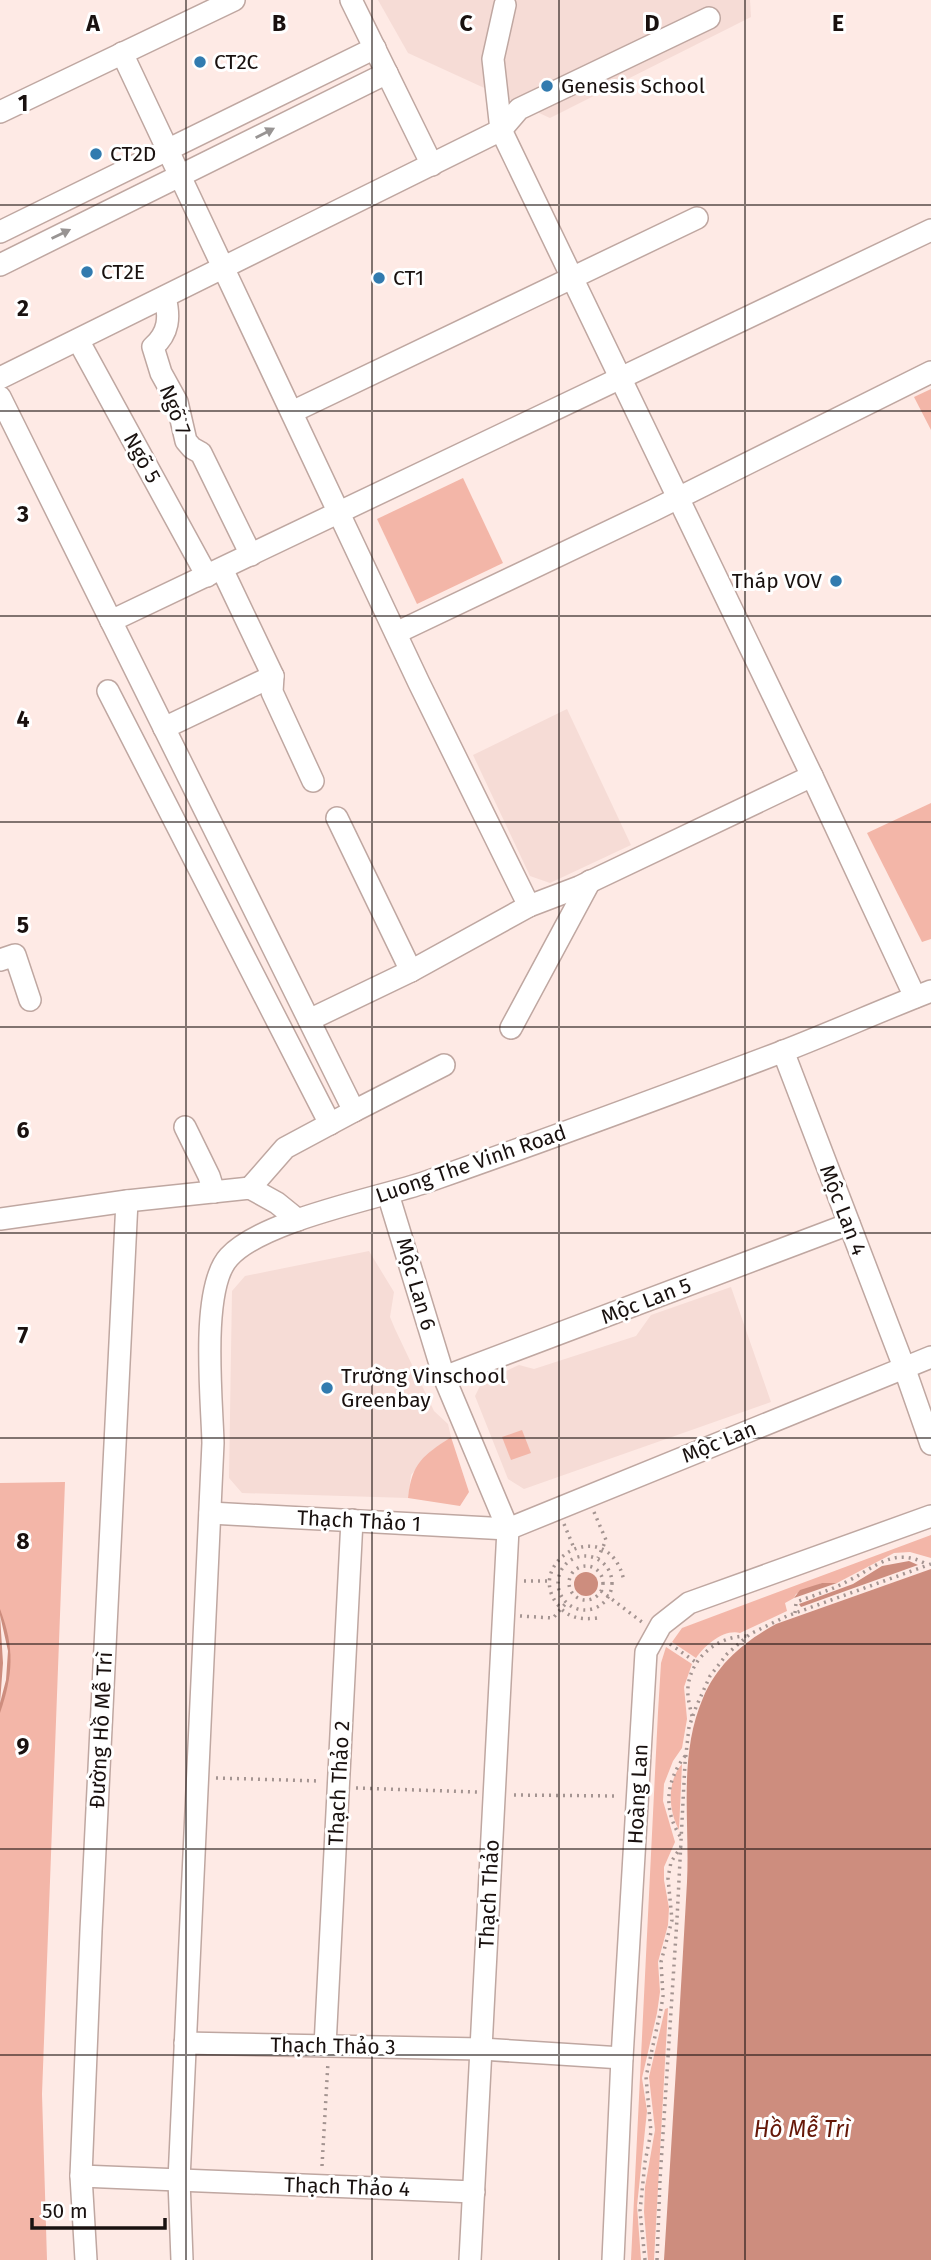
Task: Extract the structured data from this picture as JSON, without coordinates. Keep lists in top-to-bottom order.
{
  "streets": {
    "street": [
      "Ngõ 7",
      "Ngõ 5",
      "Luong The Vinh Road",
      "Mộc Lan 4",
      "Mộc Lan 6",
      "Mộc Lan 5",
      "Mộc Lan",
      "Thạch Thảo 1",
      "Đường Hồ Mễ Trì",
      "Thạch Thảo 2",
      "Hoàng Lan",
      "Thạch Thảo",
      "Thạch Thảo 3",
      "Thạch Thảo 4"
    ]
  },
  "crossings": [
    ["Luong The Vinh Road", "Mộc Lan 4"],
    ["Luong The Vinh Road", "Mộc Lan 6"],
    ["Luong The Vinh Road", "Thạch Thảo 1"],
    ["Luong The Vinh Road", "Thạch Thảo 3"],
    ["Luong The Vinh Road", "Thạch Thảo 4"],
    ["Mộc Lan 4", "Mộc Lan 5"],
    ["Mộc Lan 4", "Mộc Lan"],
    ["Mộc Lan 6", "Mộc Lan 5"],
    ["Mộc Lan 6", "Mộc Lan"],
    ["Mộc Lan 6", "Thạch Thảo 1"],
    ["Mộc Lan 6", "Thạch Thảo"],
    ["Mộc Lan", "Thạch Thảo 1"],
    ["Mộc Lan", "Thạch Thảo"],
    ["Thạch Thảo 1", "Thạch Thảo 2"],
    ["Thạch Thảo 1", "Thạch Thảo"],
    ["Đường Hồ Mễ Trì", "Thạch Thảo 4"],
    ["Thạch Thảo 2", "Thạch Thảo 3"],
    ["Hoàng Lan", "Thạch Thảo 3"],
    ["Thạch Thảo", "Thạch Thảo 3"],
    ["Thạch Thảo", "Thạch Thảo 4"]
  ],
  "water": ["Hồ Mễ Trì"],
  "places": [
    "CT2C",
    "Genesis School",
    "CT2D",
    "CT2E",
    "CT1",
    "Tháp VOV",
    "Trường Vinschool Greenbay"
  ],
  "scale_bar": "50 m",
  "grid": {
    "columns": [
      "A",
      "B",
      "C",
      "D",
      "E"
    ],
    "rows": [
      "1",
      "2",
      "3",
      "4",
      "5",
      "6",
      "7",
      "8",
      "9"
    ]
  }
}
